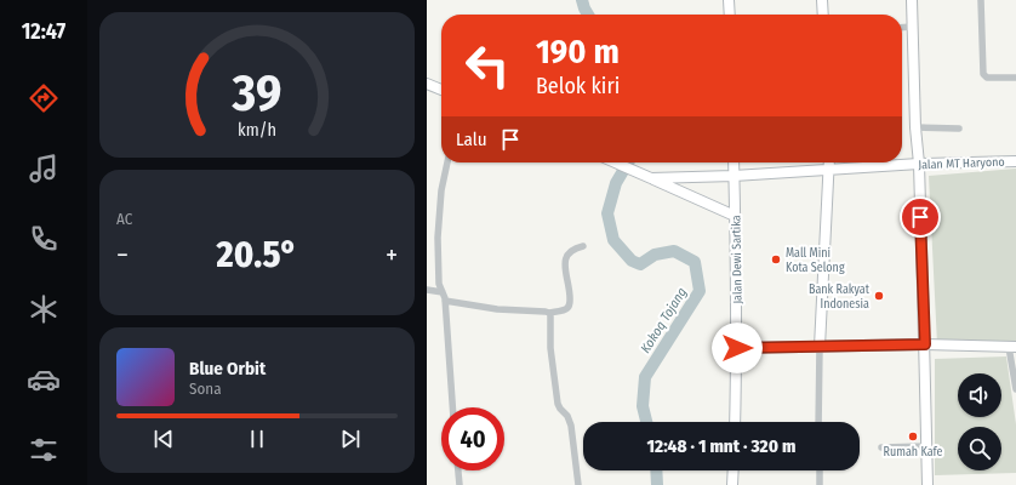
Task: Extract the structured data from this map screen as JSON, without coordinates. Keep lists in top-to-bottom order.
{
  "streets": {
    "street": ["Jalan MT Haryono", "Jalan Dewi Sartika"]
  },
  "crossings": [
    ["Jalan MT Haryono", "Jalan Dewi Sartika"]
  ],
  "water": ["Kokoq Tojang"],
  "places": ["Mall Mini Kota Selong", "Bank Rakyat Indonesia", "Rumah Kafe"],
  "page": {
    "tabs": "12:47",
    "turn": ["190 m", "Belok kiri"],
    "then": "Lalu",
    "tile": "AC",
    "heat": ["−", "20.5°", "+"],
    "song": ["Blue Orbit", "Sona"],
    "limit": "40",
    "trip": "12:48 · 1 mnt · 320 m",
    "gauge": ["39", "km/h"]
  }
}
